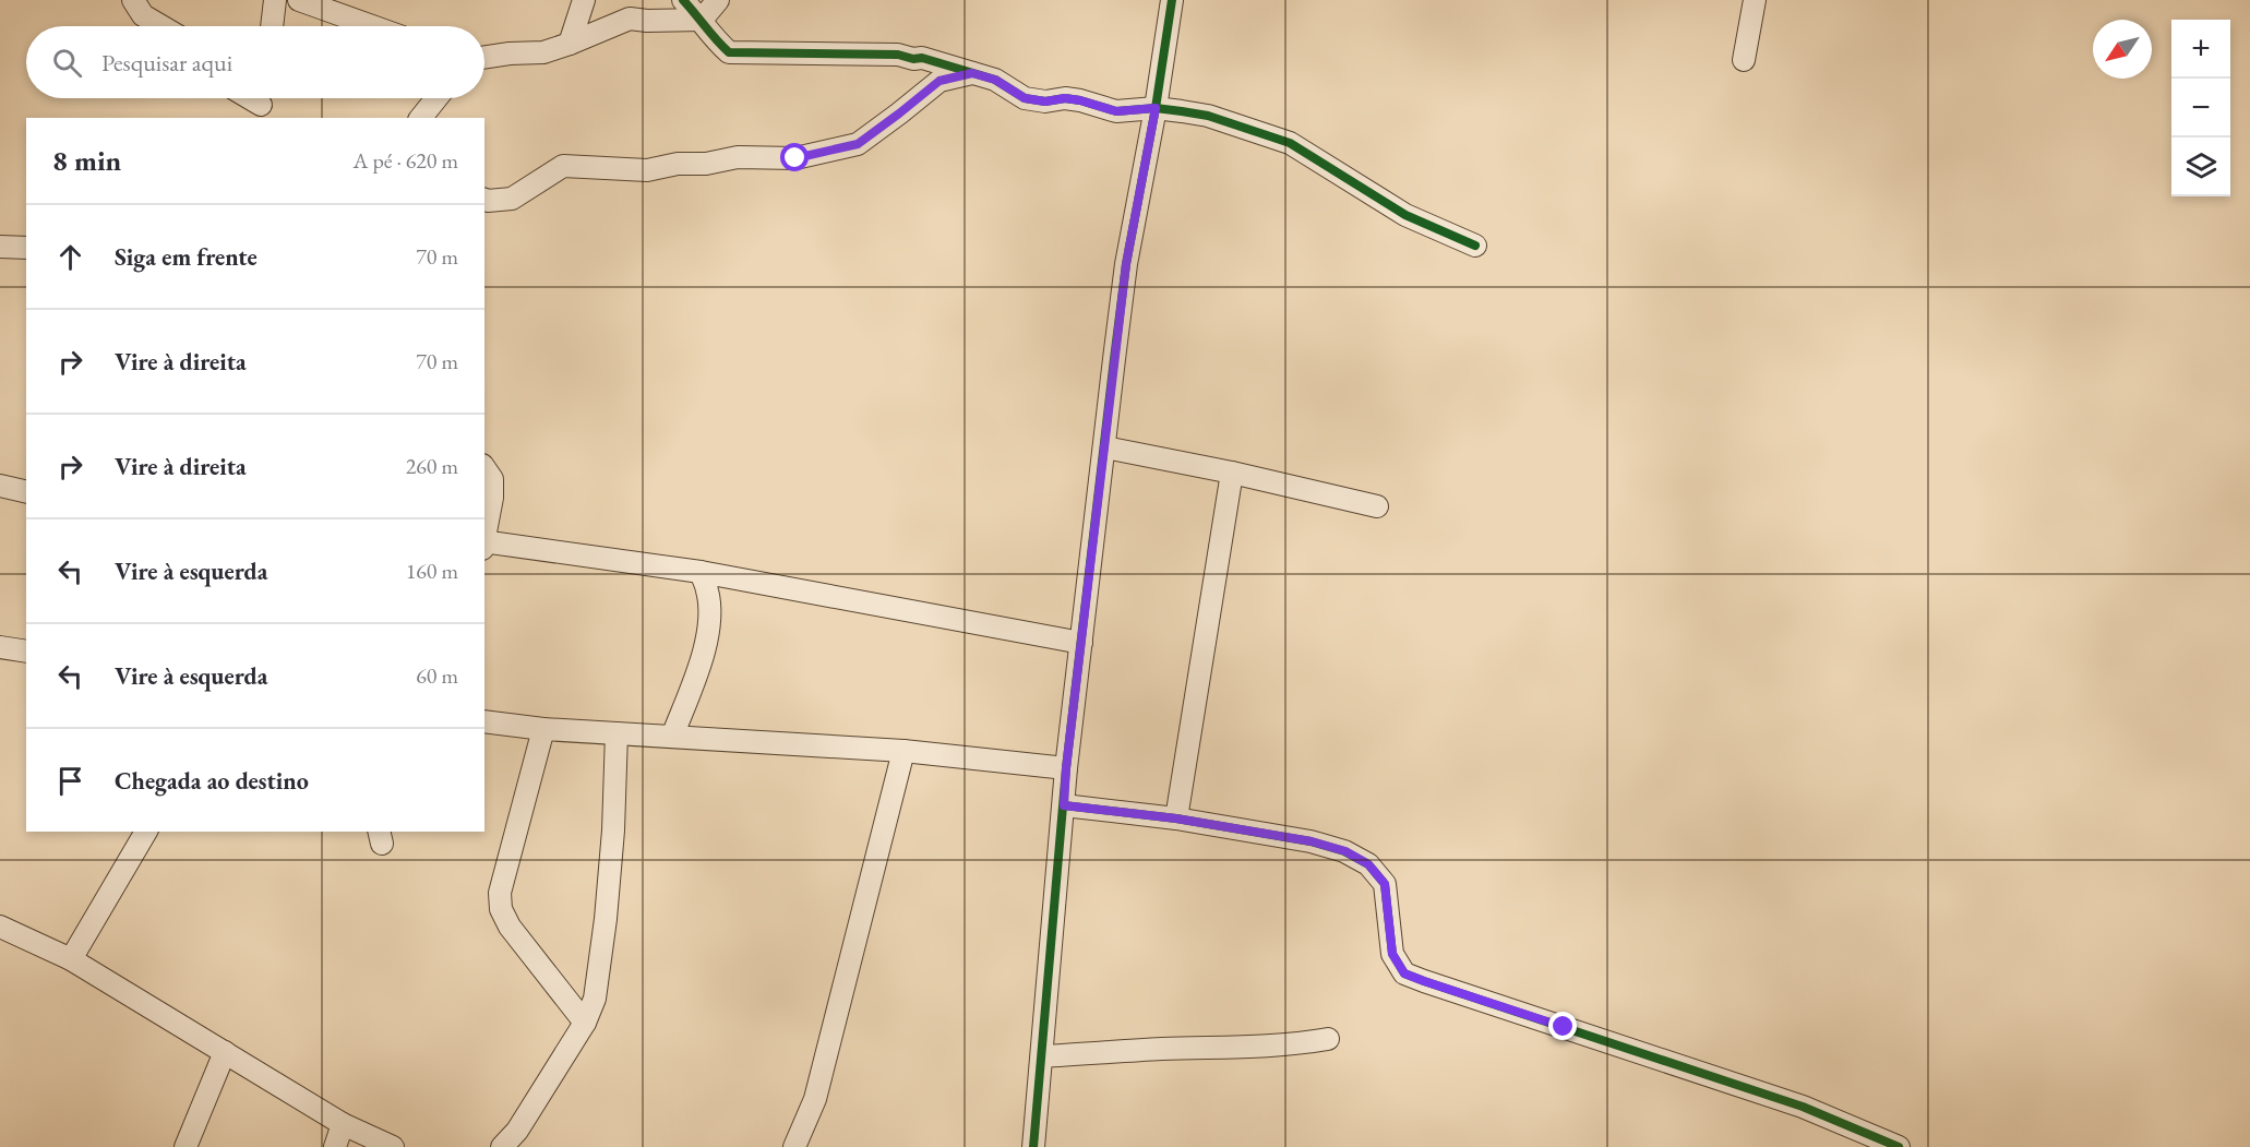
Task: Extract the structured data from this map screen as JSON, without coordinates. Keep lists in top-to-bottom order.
{
  "north": "bottom left",
  "page": {
    "map_buttons": ["+", "−"],
    "search": "Pesquisar aqui",
    "heading": ["8 min", "A pé · 620 m"],
    "list": [
      ["Siga em frente", "70 m"],
      ["Vire à direita", "70 m"],
      ["Vire à direita", "260 m"],
      ["Vire à esquerda", "160 m"],
      ["Vire à esquerda", "60 m"],
      "Chegada ao destino"
    ]
  }
}
